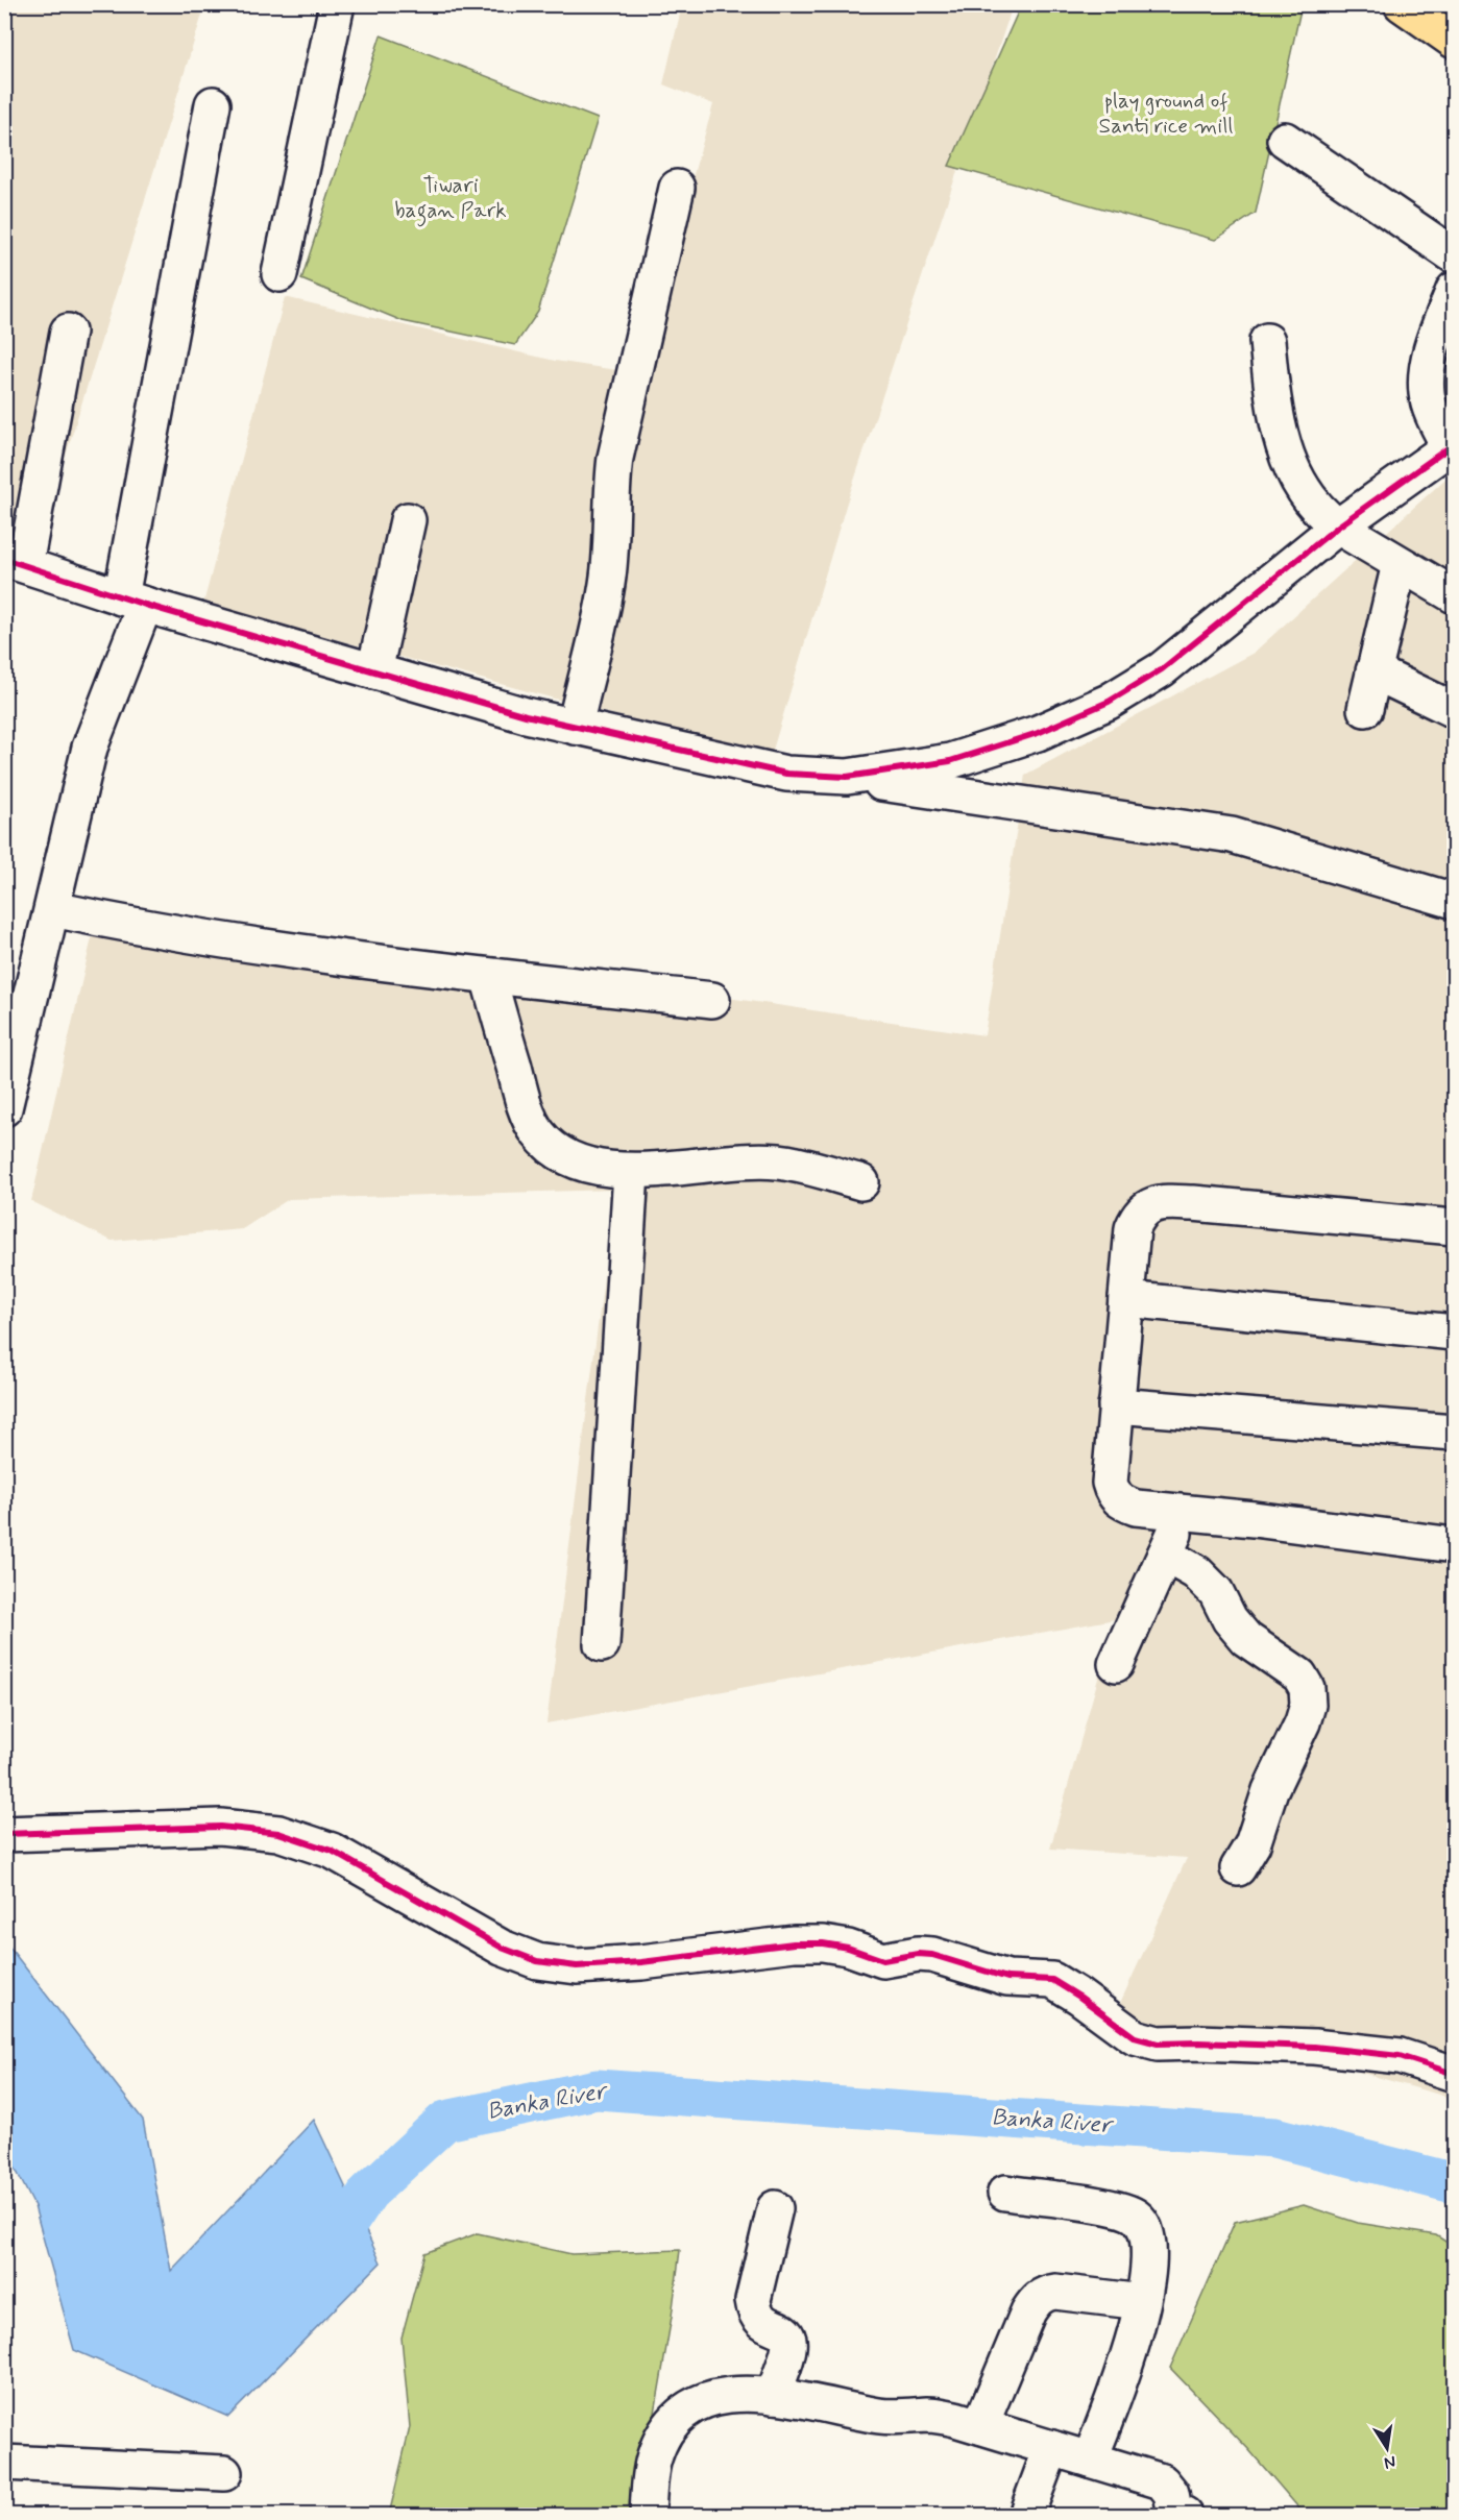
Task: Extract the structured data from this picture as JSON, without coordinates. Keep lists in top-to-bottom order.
{
  "water": ["Banka River"],
  "parks": ["play ground of Santi rice mill", "Tiwari bagan Park"],
  "north": "bottom"
}
